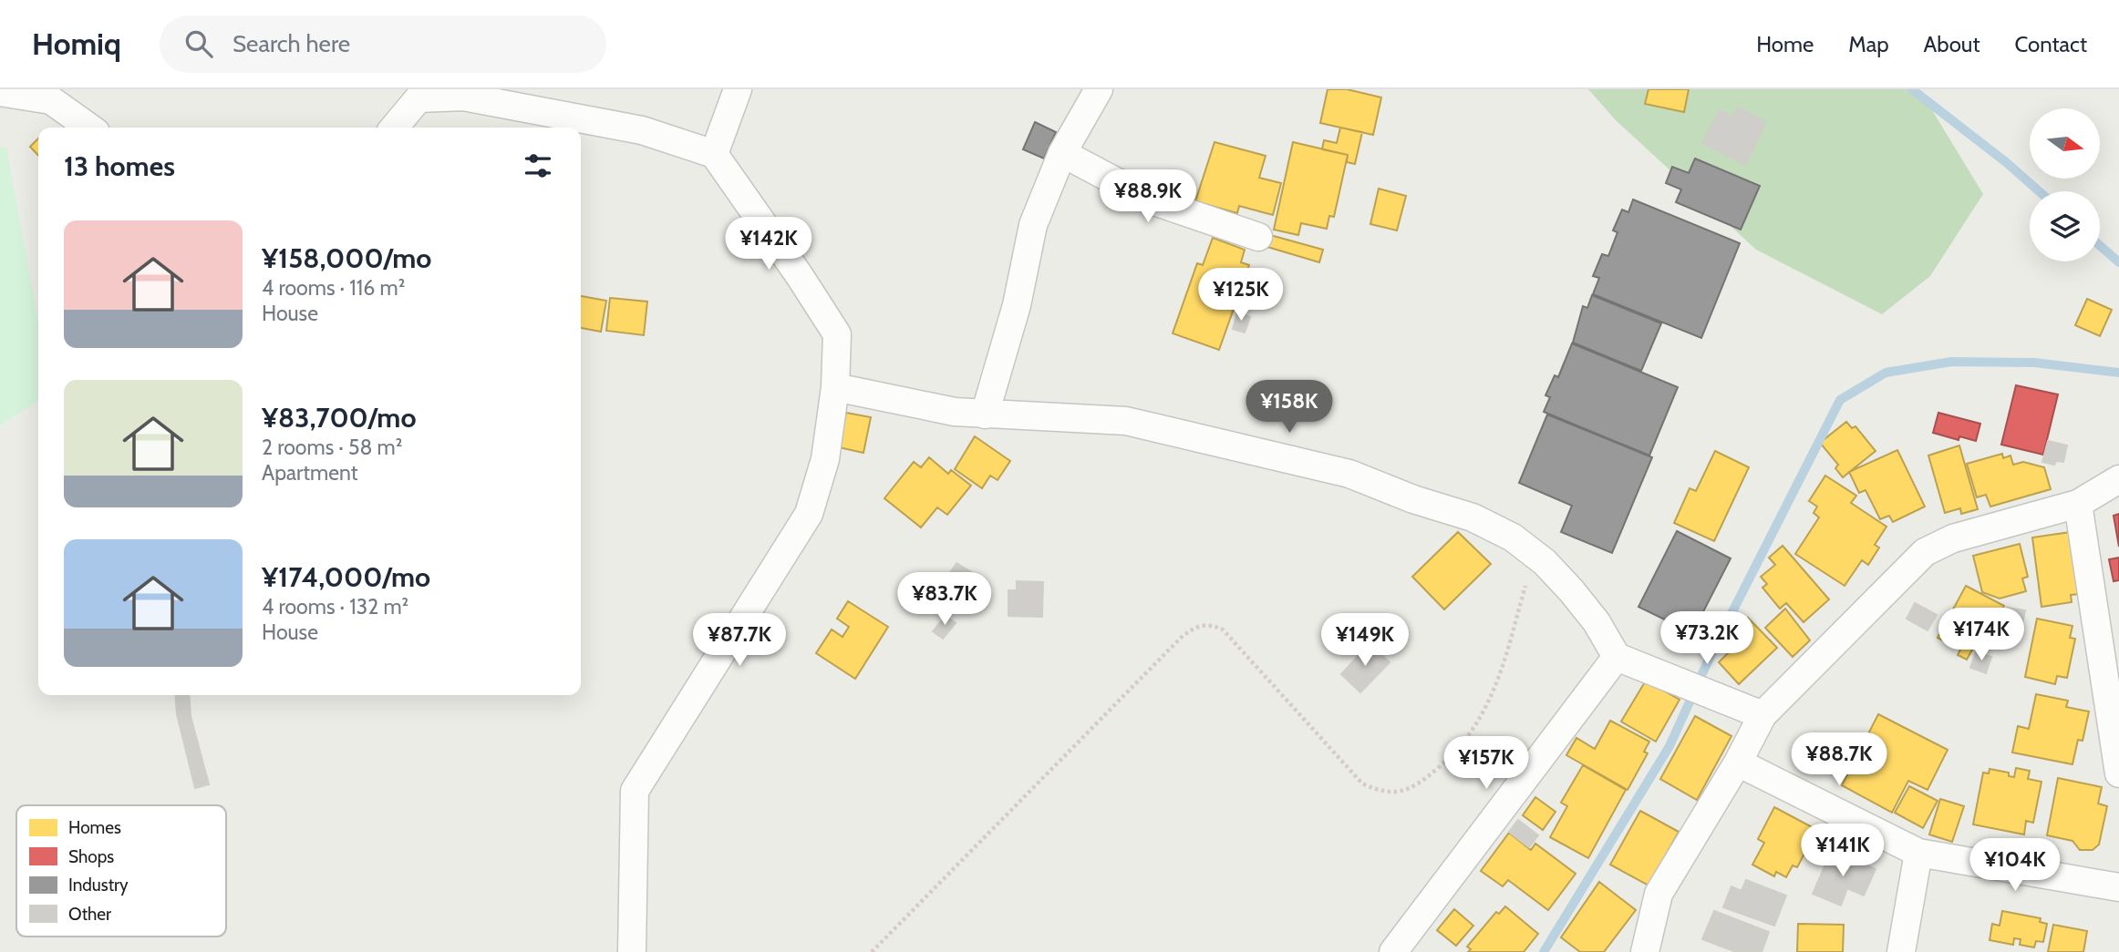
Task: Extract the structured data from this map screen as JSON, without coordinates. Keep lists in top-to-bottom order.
{
  "legend": [
    "Homes",
    "Shops",
    "Industry",
    "Other"
  ],
  "north": "right",
  "page": {
    "header": "Homiq",
    "search": "Search here",
    "nav": [
      "Home",
      "Map",
      "About",
      "Contact"
    ],
    "heading": "13 homes",
    "price": [
      "¥88.9K",
      "¥142K",
      "¥125K",
      "¥158K",
      "¥83.7K",
      "¥174K",
      "¥73.2K",
      "¥87.7K",
      "¥149K",
      "¥88.7K",
      "¥157K",
      "¥141K",
      "¥104K"
    ],
    "list": [
      {
        "name": "¥158,000/mo",
        "note": "4 rooms · 116 m² · House"
      },
      {
        "name": "¥83,700/mo",
        "note": "2 rooms · 58 m² · Apartment"
      },
      {
        "name": "¥174,000/mo",
        "note": "4 rooms · 132 m² · House"
      }
    ]
  }
}
